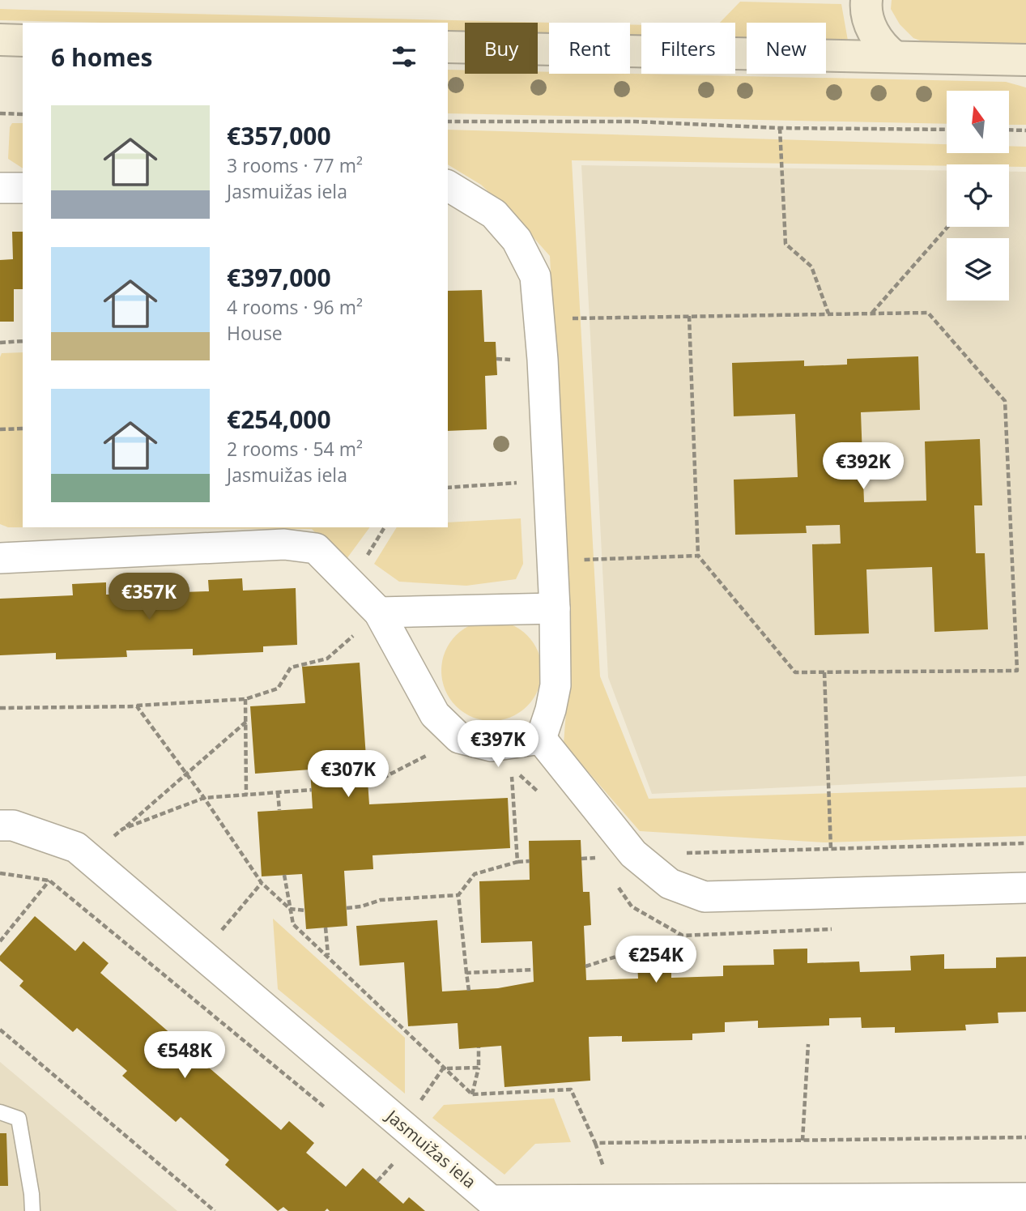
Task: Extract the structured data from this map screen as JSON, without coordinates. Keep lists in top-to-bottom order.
{
  "streets": {
    "street": ["Jasmuižas iela"]
  },
  "north": "top",
  "page": {
    "chip": [
      "Buy",
      "Rent",
      "Filters",
      "New"
    ],
    "heading": "6 homes",
    "list": [
      {
        "name": "€357,000",
        "note": "3 rooms · 77 m² · Jasmuižas iela"
      },
      {
        "name": "€397,000",
        "note": "4 rooms · 96 m² · House"
      },
      {
        "name": "€254,000",
        "note": "2 rooms · 54 m² · Jasmuižas iela"
      }
    ],
    "price": [
      "€392K",
      "€357K",
      "€397K",
      "€307K",
      "€254K",
      "€548K"
    ]
  }
}
